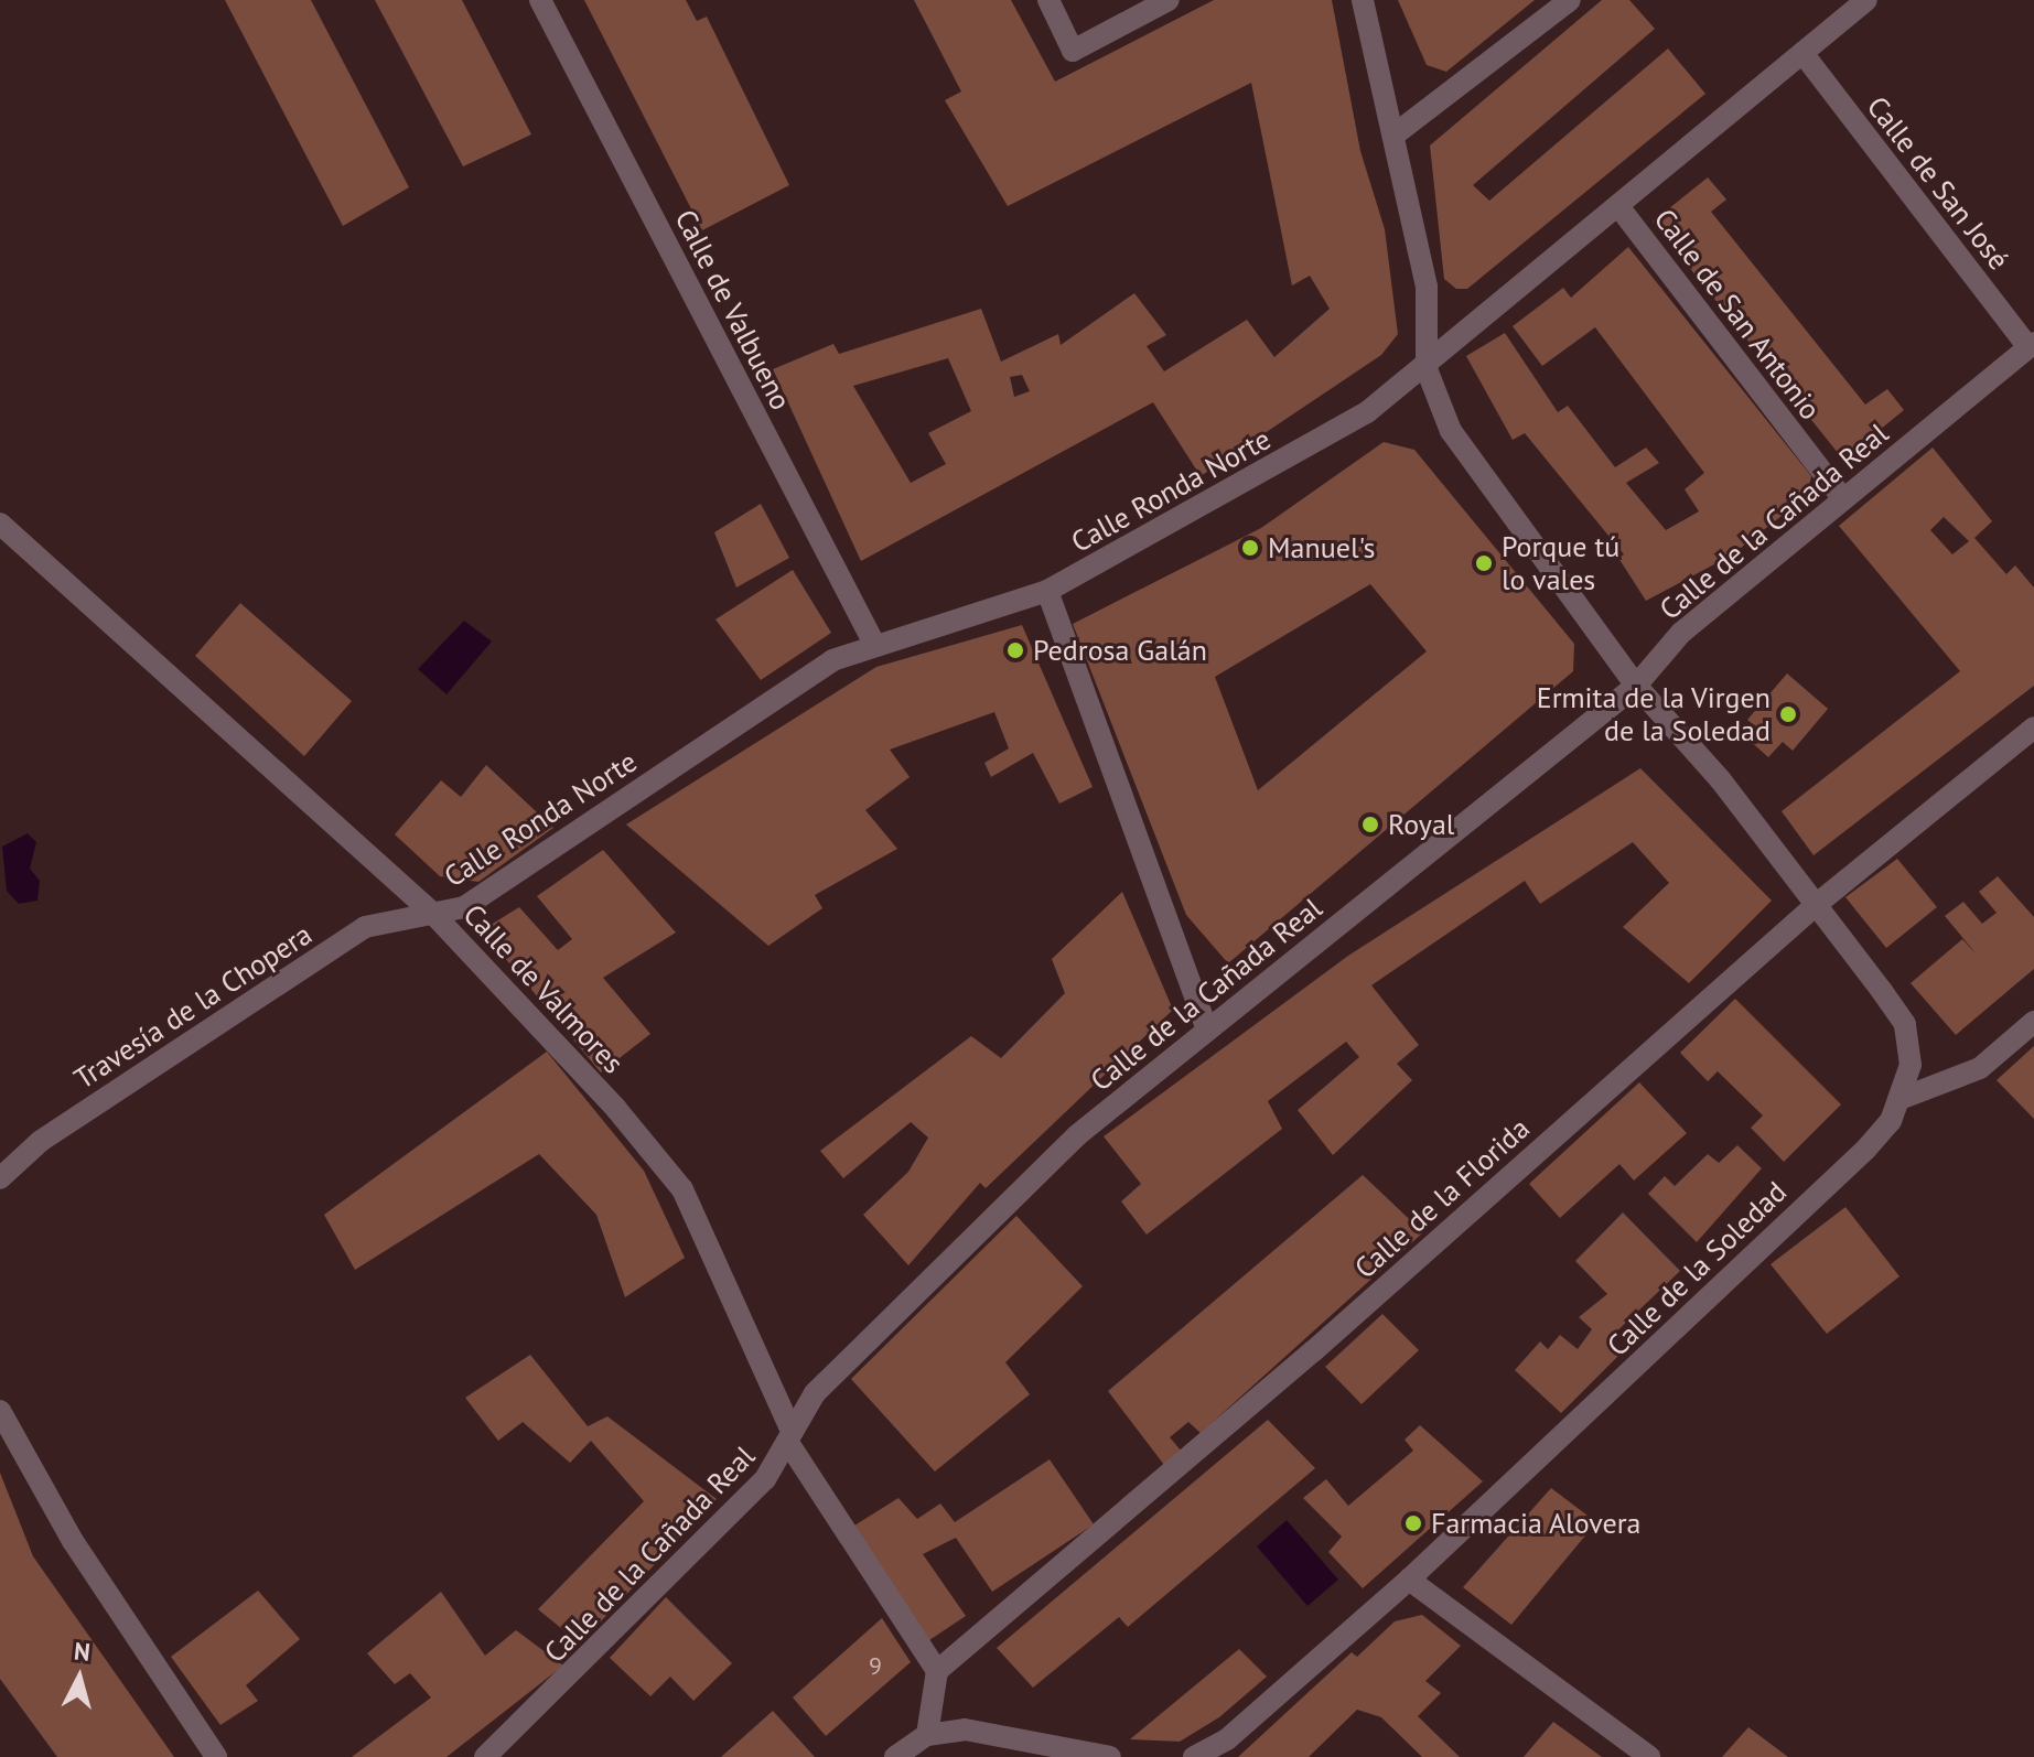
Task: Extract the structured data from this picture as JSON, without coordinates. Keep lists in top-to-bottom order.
{
  "streets": {
    "street": [
      "Calle de San José",
      "Calle de Valbueno",
      "Calle de San Antonio",
      "Calle Ronda Norte",
      "Calle de la Cañada Real",
      "Calle de Valmores",
      "Travesía de la Chopera",
      "Calle de la Florida",
      "Calle de la Soledad"
    ]
  },
  "crossings": [
    ["Calle de San José", "Calle Ronda Norte"],
    ["Calle de San José", "Calle de la Cañada Real"],
    ["Calle de Valbueno", "Calle Ronda Norte"],
    ["Calle de San Antonio", "Calle Ronda Norte"],
    ["Calle de San Antonio", "Calle de la Cañada Real"],
    ["Calle Ronda Norte", "Calle de Valmores"],
    ["Calle Ronda Norte", "Travesía de la Chopera"],
    ["Calle de la Cañada Real", "Calle de Valmores"],
    ["Calle de Valmores", "Travesía de la Chopera"],
    ["Calle de Valmores", "Calle de la Florida"]
  ],
  "places": [
    "Manuel's",
    "Porque tú lo vales",
    "Pedrosa Galán",
    "Ermita de la Virgen de la Soledad",
    "Royal",
    "Farmacia Alovera"
  ],
  "house_numbers": ["9"],
  "north": "top"
}
